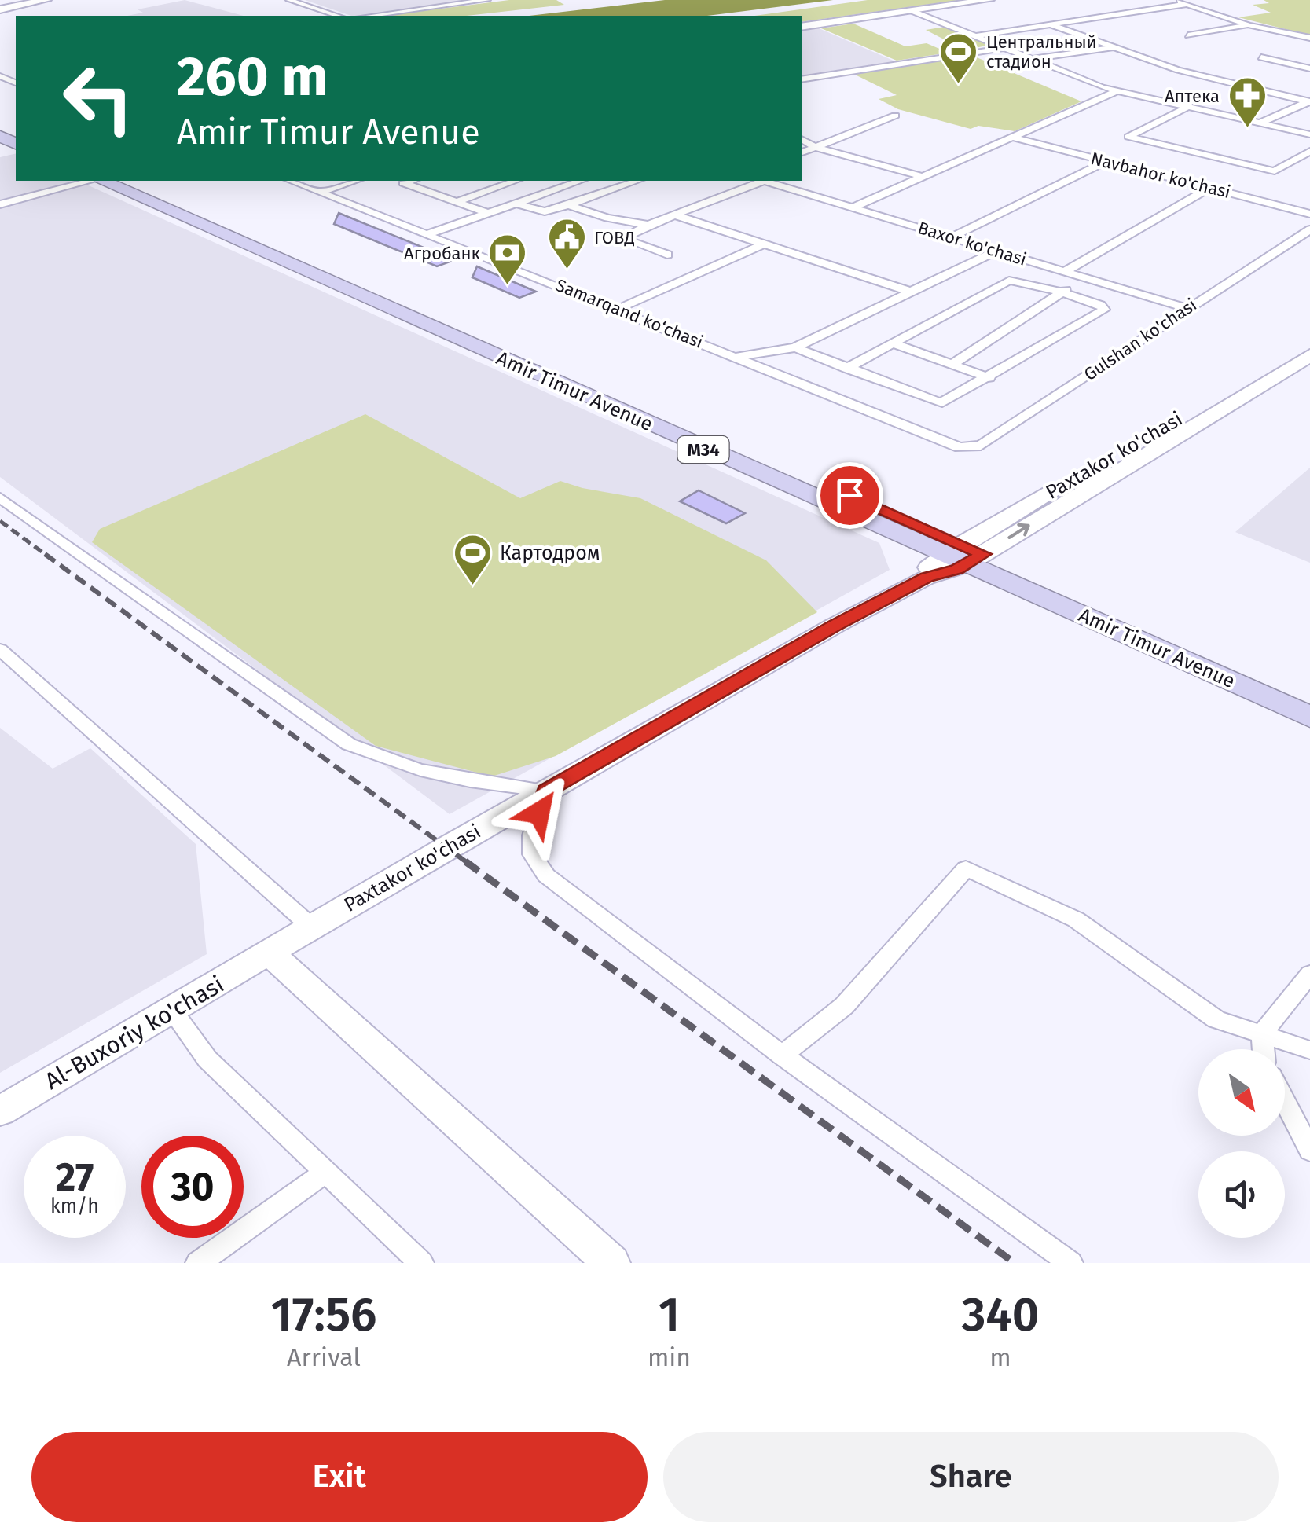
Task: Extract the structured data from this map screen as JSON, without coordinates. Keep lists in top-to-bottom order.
{
  "streets": {
    "highway": ["Amir Timur Avenue", "M34"],
    "main road": ["Paxtakor ko'chasi", "Al-Buxoriy ko'chasi"],
    "street": [
      "Navbahor ko'chasi",
      "Baxor ko'chasi",
      "Samarqand ko‘chasi",
      "Gulshan ko'chasi"
    ]
  },
  "crossings": [
    ["Baxor ko'chasi", "Gulshan ko'chasi"],
    ["Samarqand ko‘chasi", "Gulshan ko'chasi"],
    ["Amir Timur Avenue", "Paxtakor ko'chasi"],
    ["Paxtakor ko'chasi", "Al-Buxoriy ko'chasi"]
  ],
  "places": {
    "sports": ["Центральный стадион", "Картодром"],
    "pharmacy": ["Аптека"],
    "public building": ["ГОВД"],
    "bank": ["Агробанк"]
  },
  "north": "bottom right",
  "page": {
    "turn": ["260 m", "Amir Timur Avenue"],
    "speed": "27 km/h",
    "limit": "30",
    "eta": [
      "17:56",
      "Arrival",
      "1",
      "min",
      "340",
      "m"
    ],
    "buttons": ["Exit", "Share"]
  }
}
